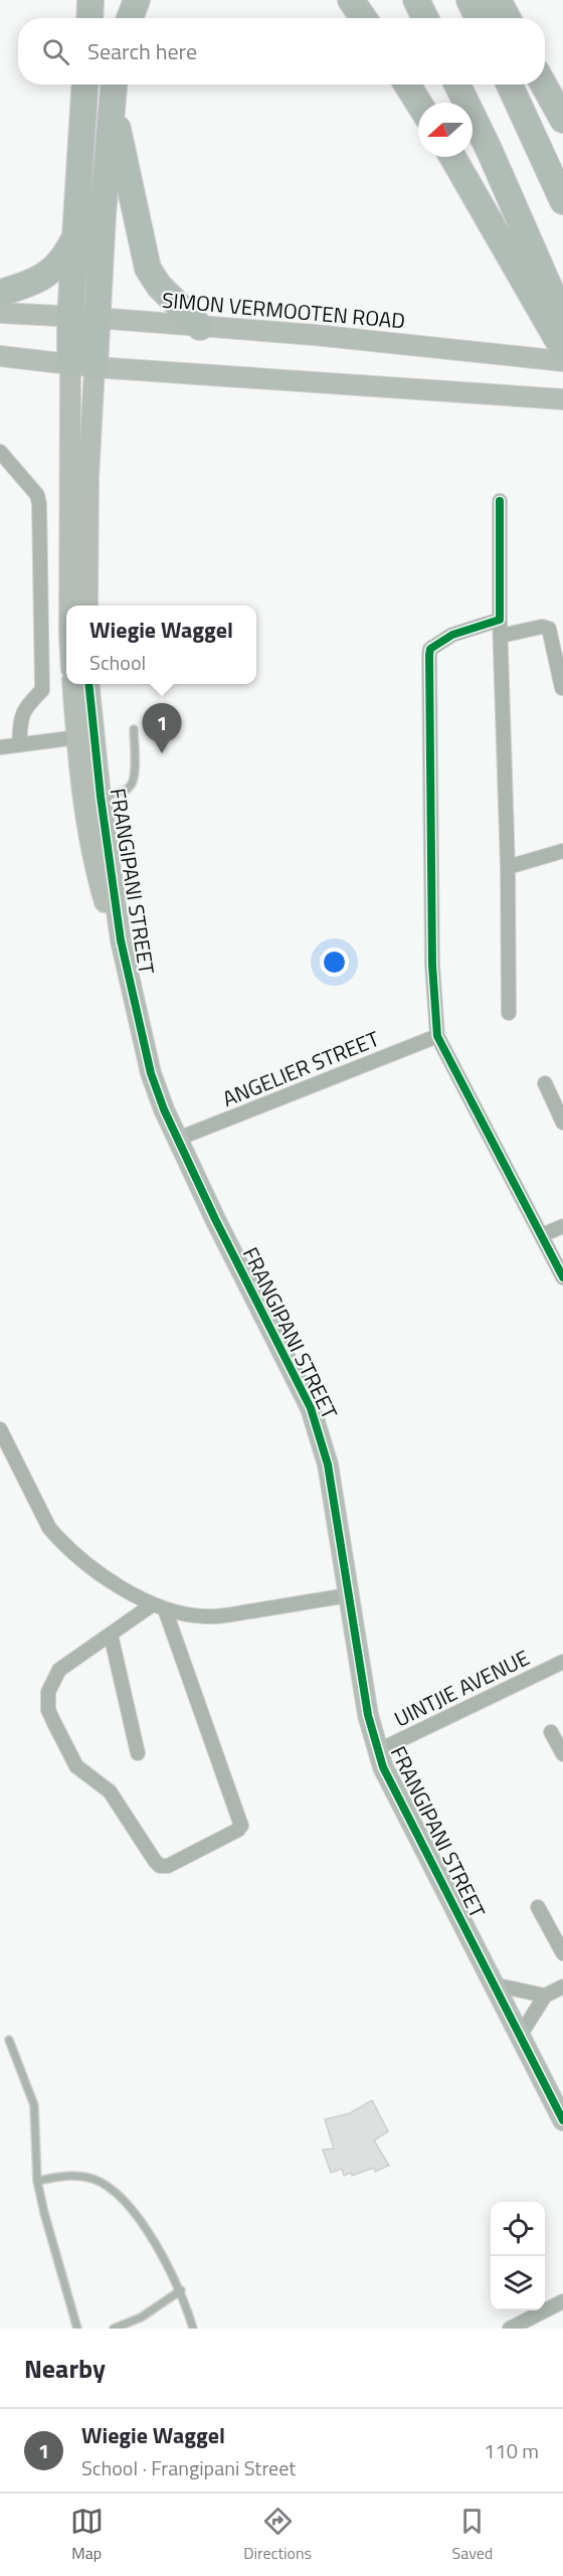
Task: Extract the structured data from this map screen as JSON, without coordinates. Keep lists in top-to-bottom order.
{
  "streets": {
    "street": [
      "SIMON VERMOOTEN ROAD",
      "FRANGIPANI STREET",
      "ANGELIER STREET",
      "UINTJIE AVENUE"
    ]
  },
  "crossings": [
    ["FRANGIPANI STREET", "ANGELIER STREET"],
    ["FRANGIPANI STREET", "UINTJIE AVENUE"]
  ],
  "north": "left",
  "page": {
    "search": "Search here",
    "popup": ["Wiegie Waggel", "School"],
    "pins": "1",
    "heading": "Nearby",
    "list": [
      {
        "mark": "1",
        "name": "Wiegie Waggel",
        "note": "School · Frangipani Street",
        "value": "110 m"
      }
    ],
    "nav": ["Map", "Directions", "Saved"]
  }
}
